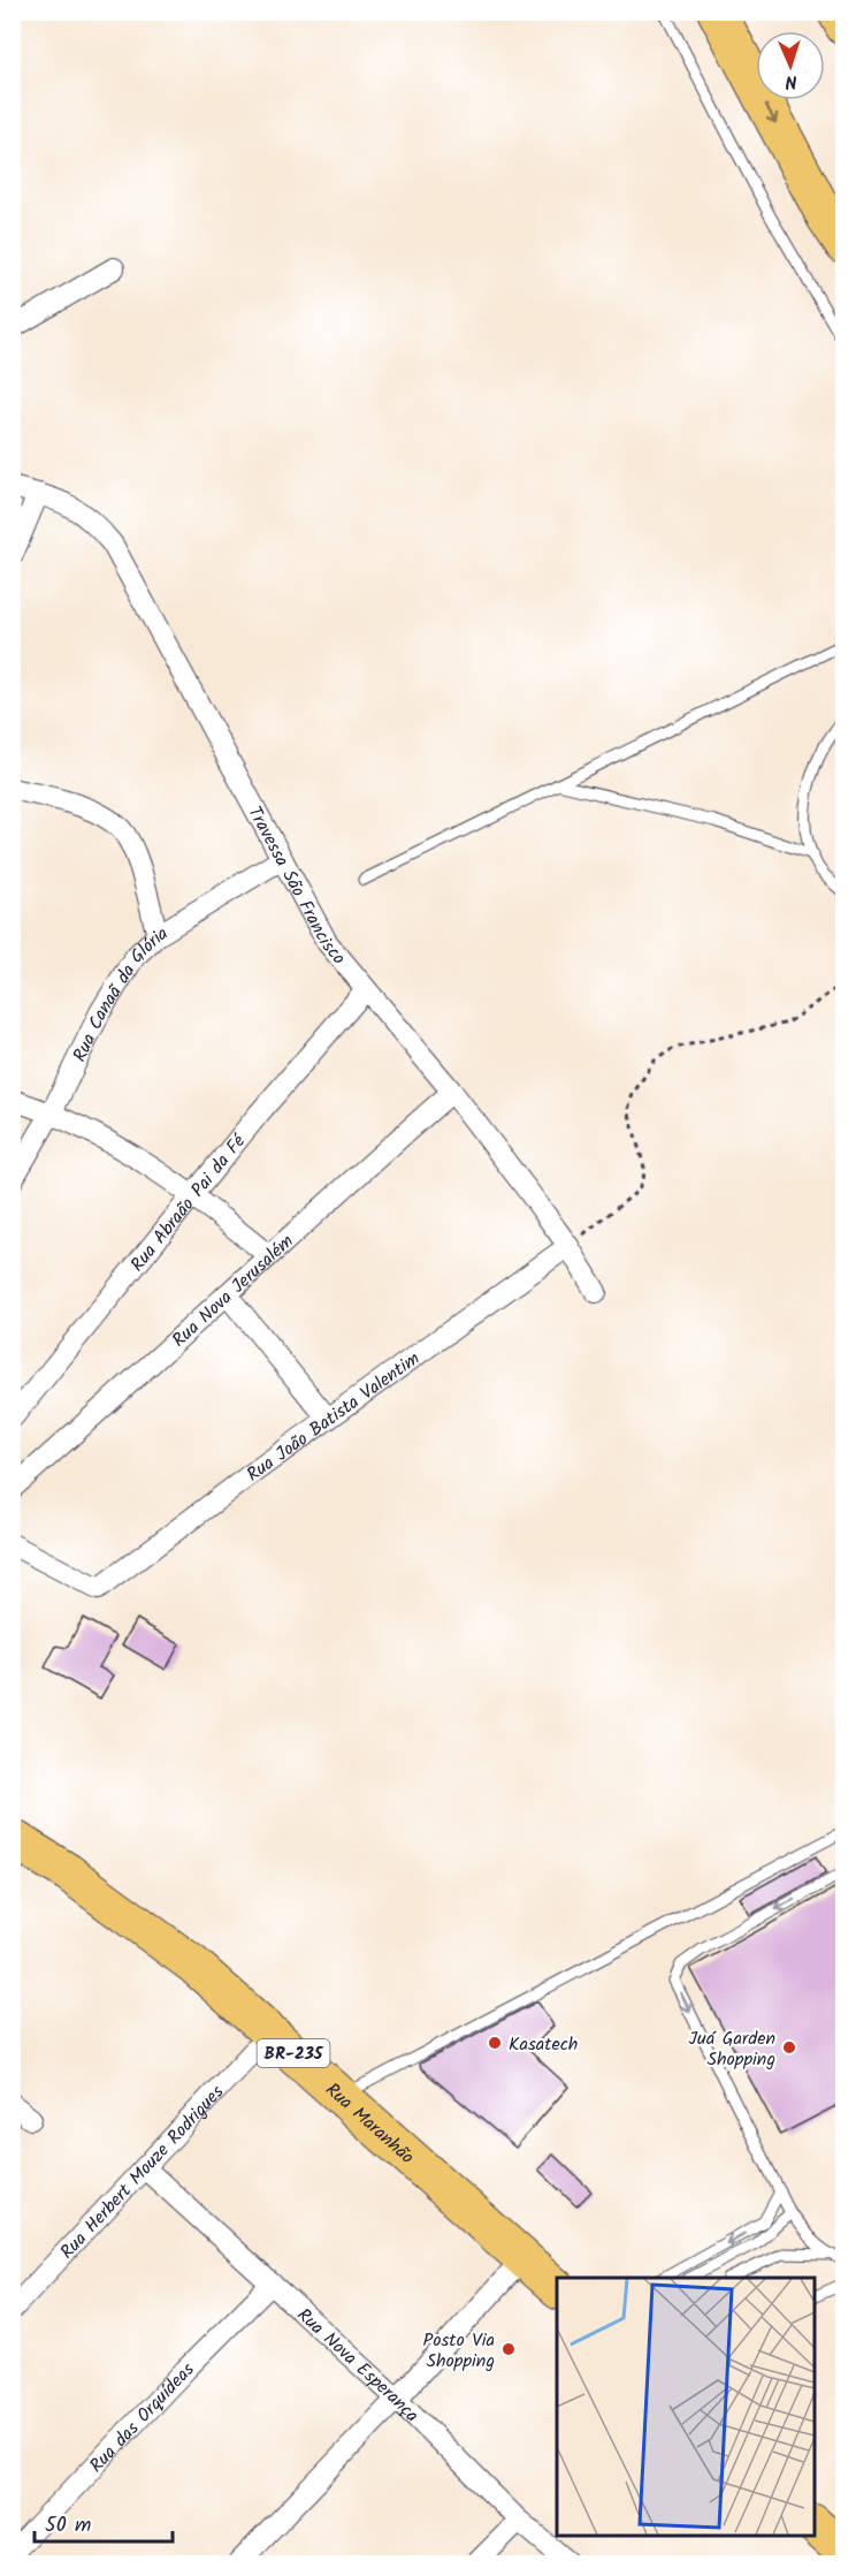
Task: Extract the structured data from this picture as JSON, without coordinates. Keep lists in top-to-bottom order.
{
  "streets": {
    "highway": ["BR-235", "Rua Maranhão"],
    "street": [
      "Travessa São Francisco",
      "Rua Canaã da Glória",
      "Rua Abraão Pai da Fé",
      "Rua Nova Jerusalém",
      "Rua João Batista Valentim",
      "Rua Herbert Mouze Rodrigues",
      "Rua Nova Esperança",
      "Rua das Orquídeas"
    ]
  },
  "crossings": [
    ["Travessa São Francisco", "Rua Canaã da Glória"],
    ["Travessa São Francisco", "Rua Abraão Pai da Fé"],
    ["Travessa São Francisco", "Rua Nova Jerusalém"],
    ["Travessa São Francisco", "Rua João Batista Valentim"],
    ["Rua Maranhão", "Rua Herbert Mouze Rodrigues"],
    ["Rua Herbert Mouze Rodrigues", "Rua Nova Esperança"],
    ["Rua Nova Esperança", "Rua das Orquídeas"]
  ],
  "places": ["Kasatech", "Juá Garden Shopping", "Posto Via Shopping"],
  "scale_bar": "50 m",
  "north": "bottom"
}
